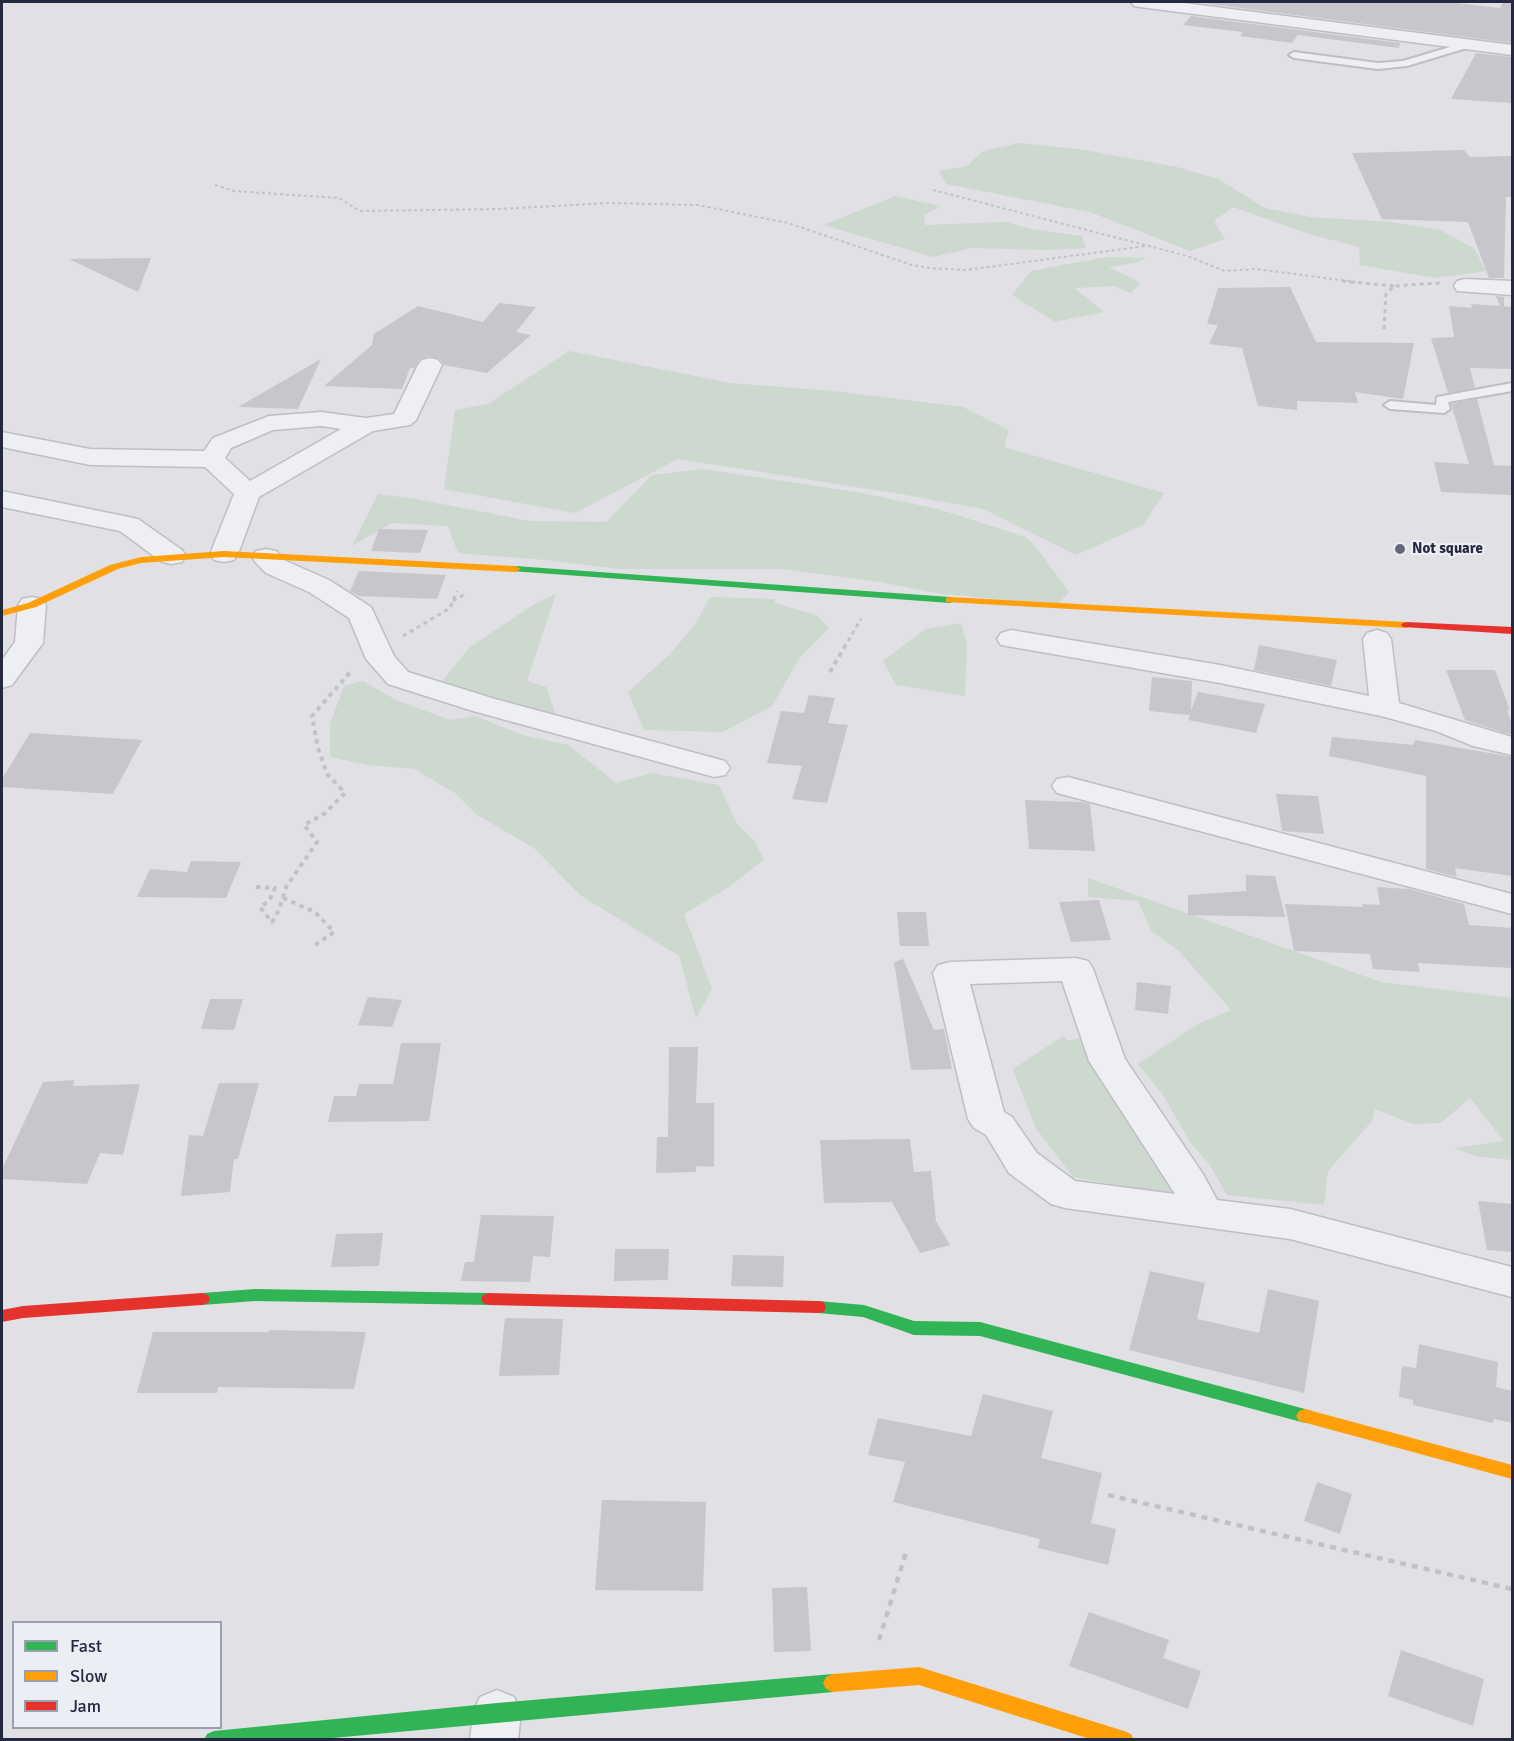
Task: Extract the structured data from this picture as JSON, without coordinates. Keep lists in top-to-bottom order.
{
  "places": ["Not square"],
  "legend": ["Fast", "Slow", "Jam"]
}
